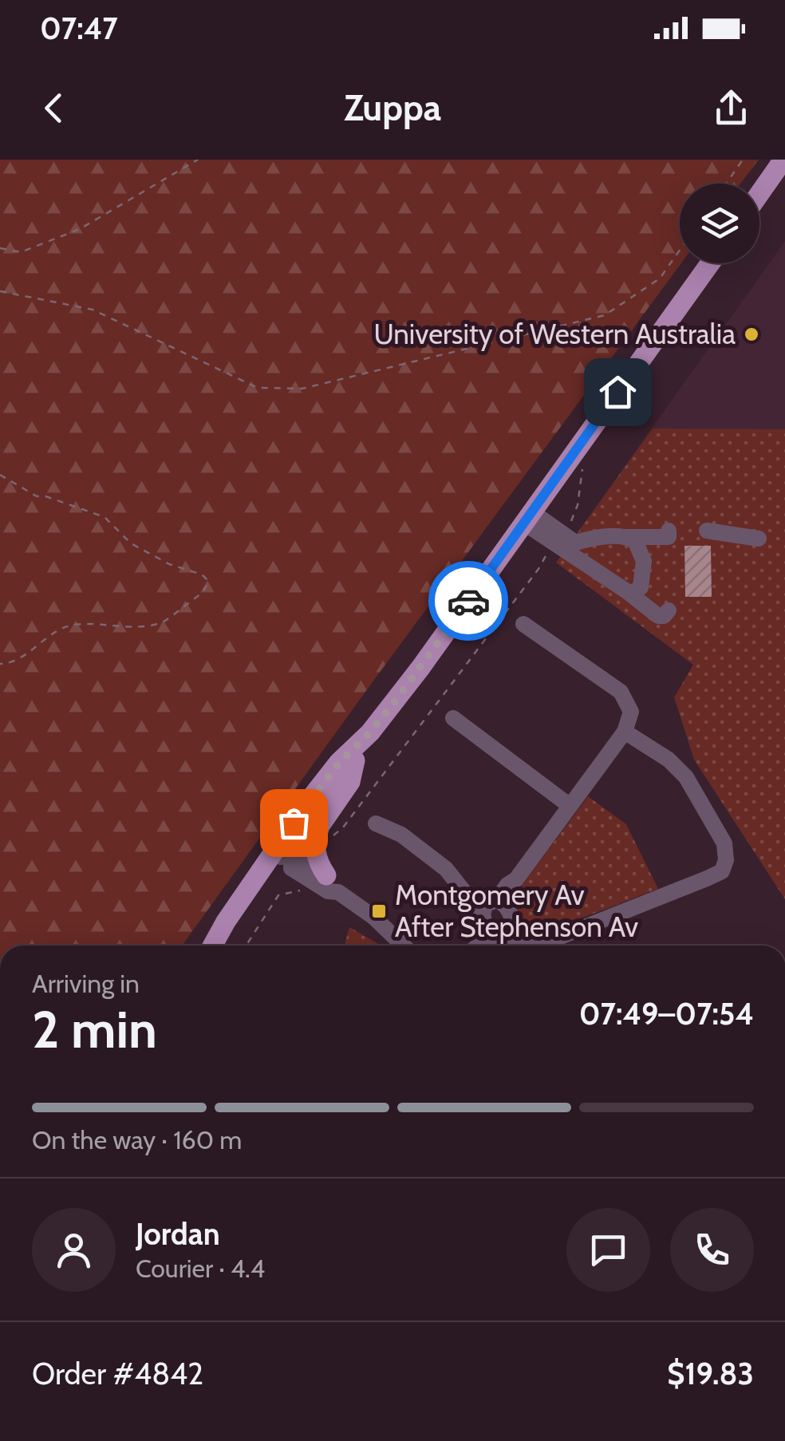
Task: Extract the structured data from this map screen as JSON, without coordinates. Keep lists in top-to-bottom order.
{
  "places": {
    "other": ["University of Western Australia"],
    "transit": ["Montgomery Av After Stephenson Av"]
  },
  "page": {
    "status": "07:47",
    "header": "Zuppa",
    "heading": ["2 min", "Arriving in", "07:49–07:54"],
    "panel": [
      "Jordan",
      "Courier · 4.4",
      "Order #4842",
      "$19.83"
    ],
    "bar": "On the way · 160 m"
  }
}
